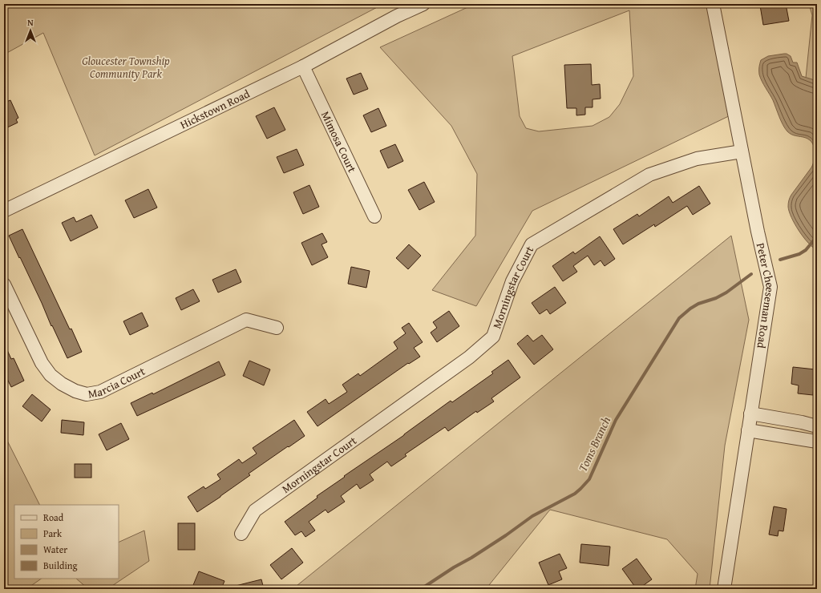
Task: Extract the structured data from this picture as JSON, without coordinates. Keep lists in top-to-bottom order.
{
  "streets": {
    "street": [
      "Hickstown Road",
      "Mimosa Court",
      "Morningstar Court",
      "Peter Cheeseman Road",
      "Marcia Court"
    ]
  },
  "crossings": [
    ["Hickstown Road", "Mimosa Court"],
    ["Morningstar Court", "Peter Cheeseman Road"]
  ],
  "water": ["Toms Branch"],
  "parks": ["Gloucester Township Community Park"],
  "legend": [
    "Road",
    "Park",
    "Water",
    "Building"
  ],
  "north": "top"
}
